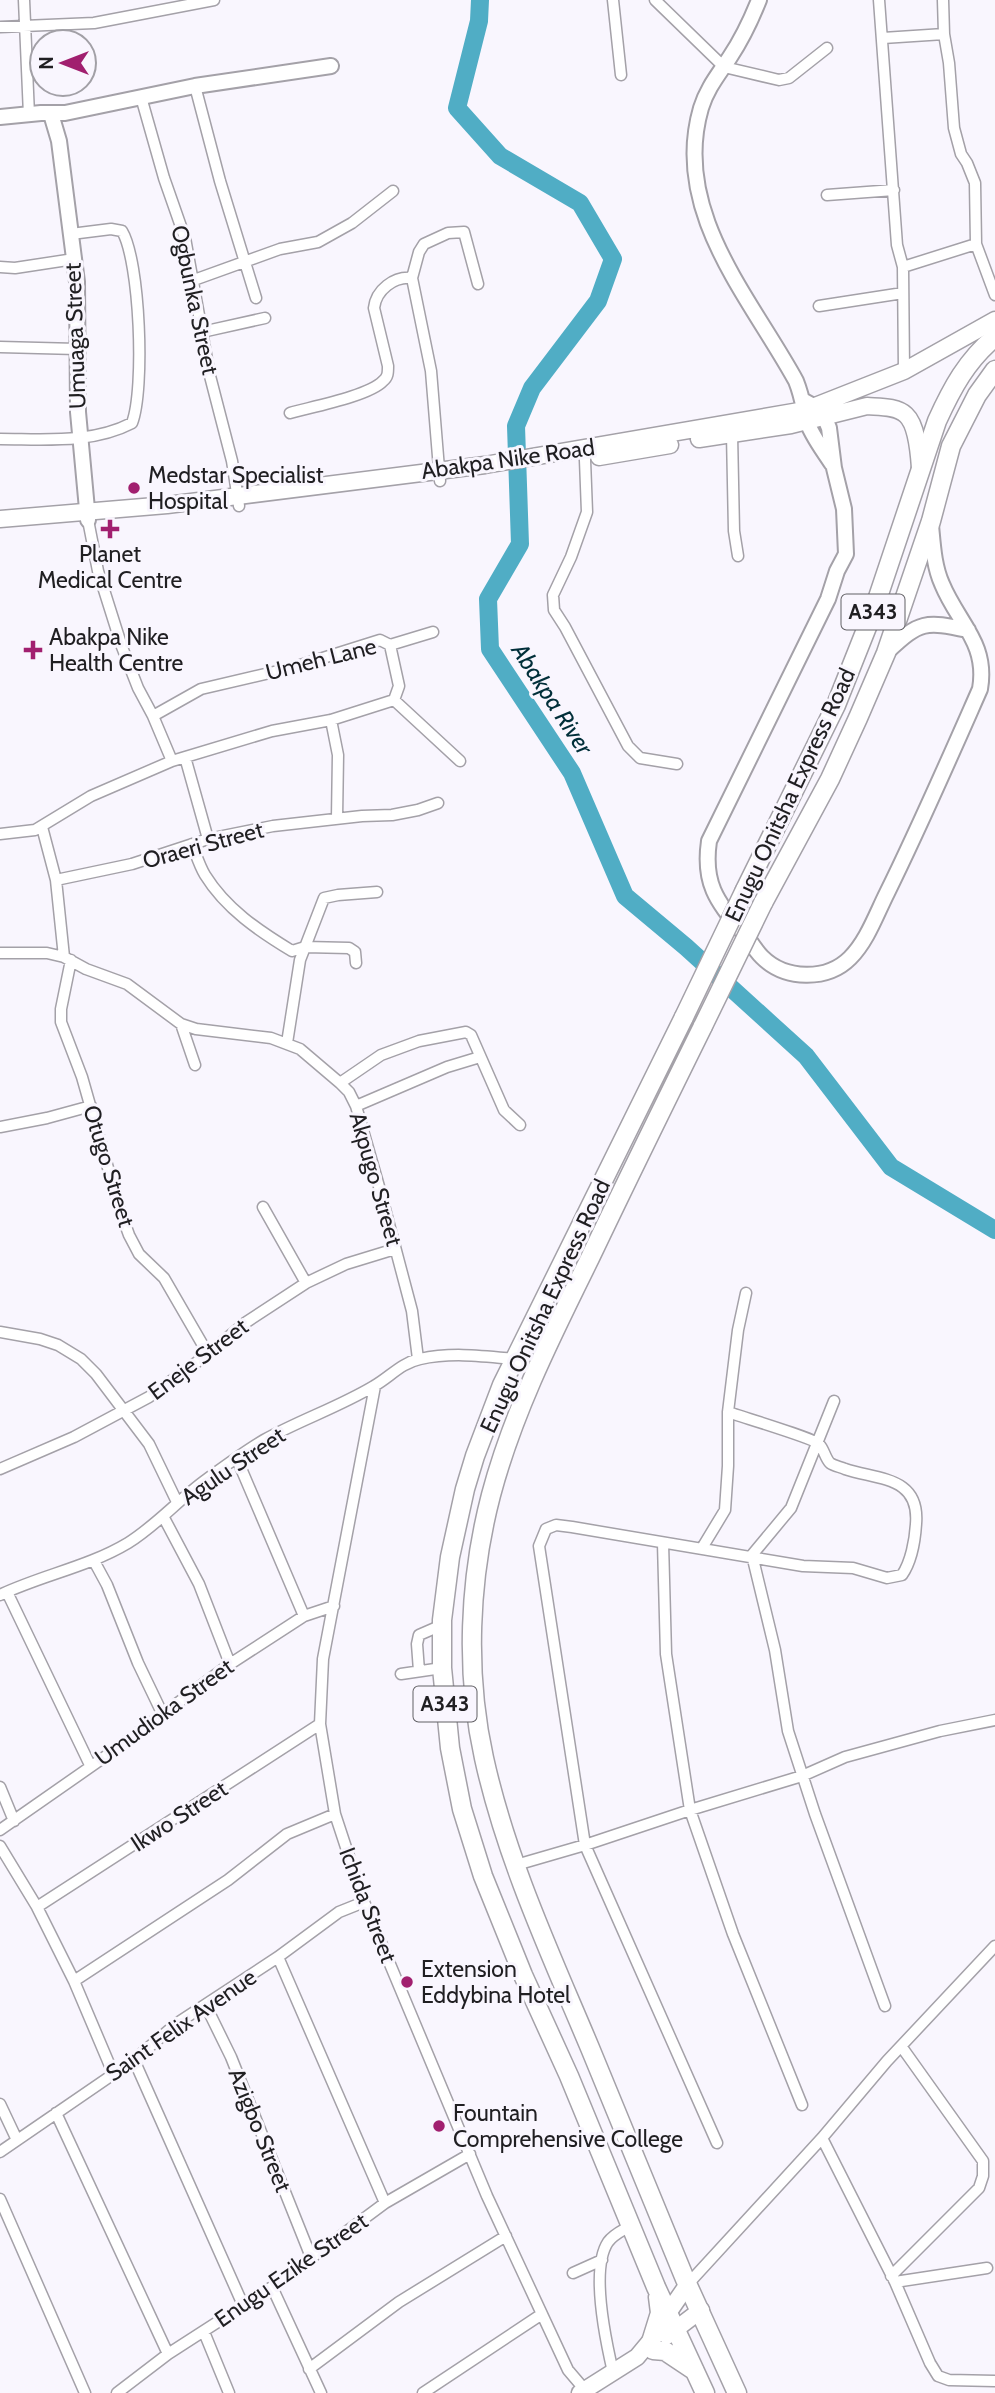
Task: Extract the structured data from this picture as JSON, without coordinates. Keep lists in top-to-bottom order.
{
  "streets": {
    "highway": ["A343", "Enugu Onitsha Express Road"],
    "main road": ["Abakpa Nike Road"],
    "street": [
      "Ogbunka Street",
      "Umuaga Street",
      "Umeh Lane",
      "Oraeri Street",
      "Otugo Street",
      "Akpugo Street",
      "Eneje Street",
      "Agulu Street",
      "Umudioka Street",
      "Ikwo Street",
      "Ichida Street",
      "Saint Felix Avenue",
      "Azigbo Street",
      "Enugu Ezike Street"
    ]
  },
  "crossings": [
    ["Ogbunka Street", "Abakpa Nike Road"],
    ["Umuaga Street", "Abakpa Nike Road"],
    ["Enugu Onitsha Express Road", "Agulu Street"],
    ["Oraeri Street", "Otugo Street"],
    ["Otugo Street", "Akpugo Street"],
    ["Otugo Street", "Eneje Street"],
    ["Akpugo Street", "Eneje Street"],
    ["Akpugo Street", "Agulu Street"],
    ["Agulu Street", "Ichida Street"],
    ["Umudioka Street", "Ichida Street"],
    ["Ikwo Street", "Ichida Street"],
    ["Ichida Street", "Saint Felix Avenue"],
    ["Ichida Street", "Enugu Ezike Street"],
    ["Saint Felix Avenue", "Azigbo Street"],
    ["Azigbo Street", "Enugu Ezike Street"]
  ],
  "water": ["Abakpa River"],
  "places": {
    "other": ["Medstar Specialist Hospital", "Extension Eddybina Hotel", "Fountain Comprehensive College"],
    "health": ["Planet Medical Centre", "Abakpa Nike Health Centre"]
  },
  "north": "left"
}
